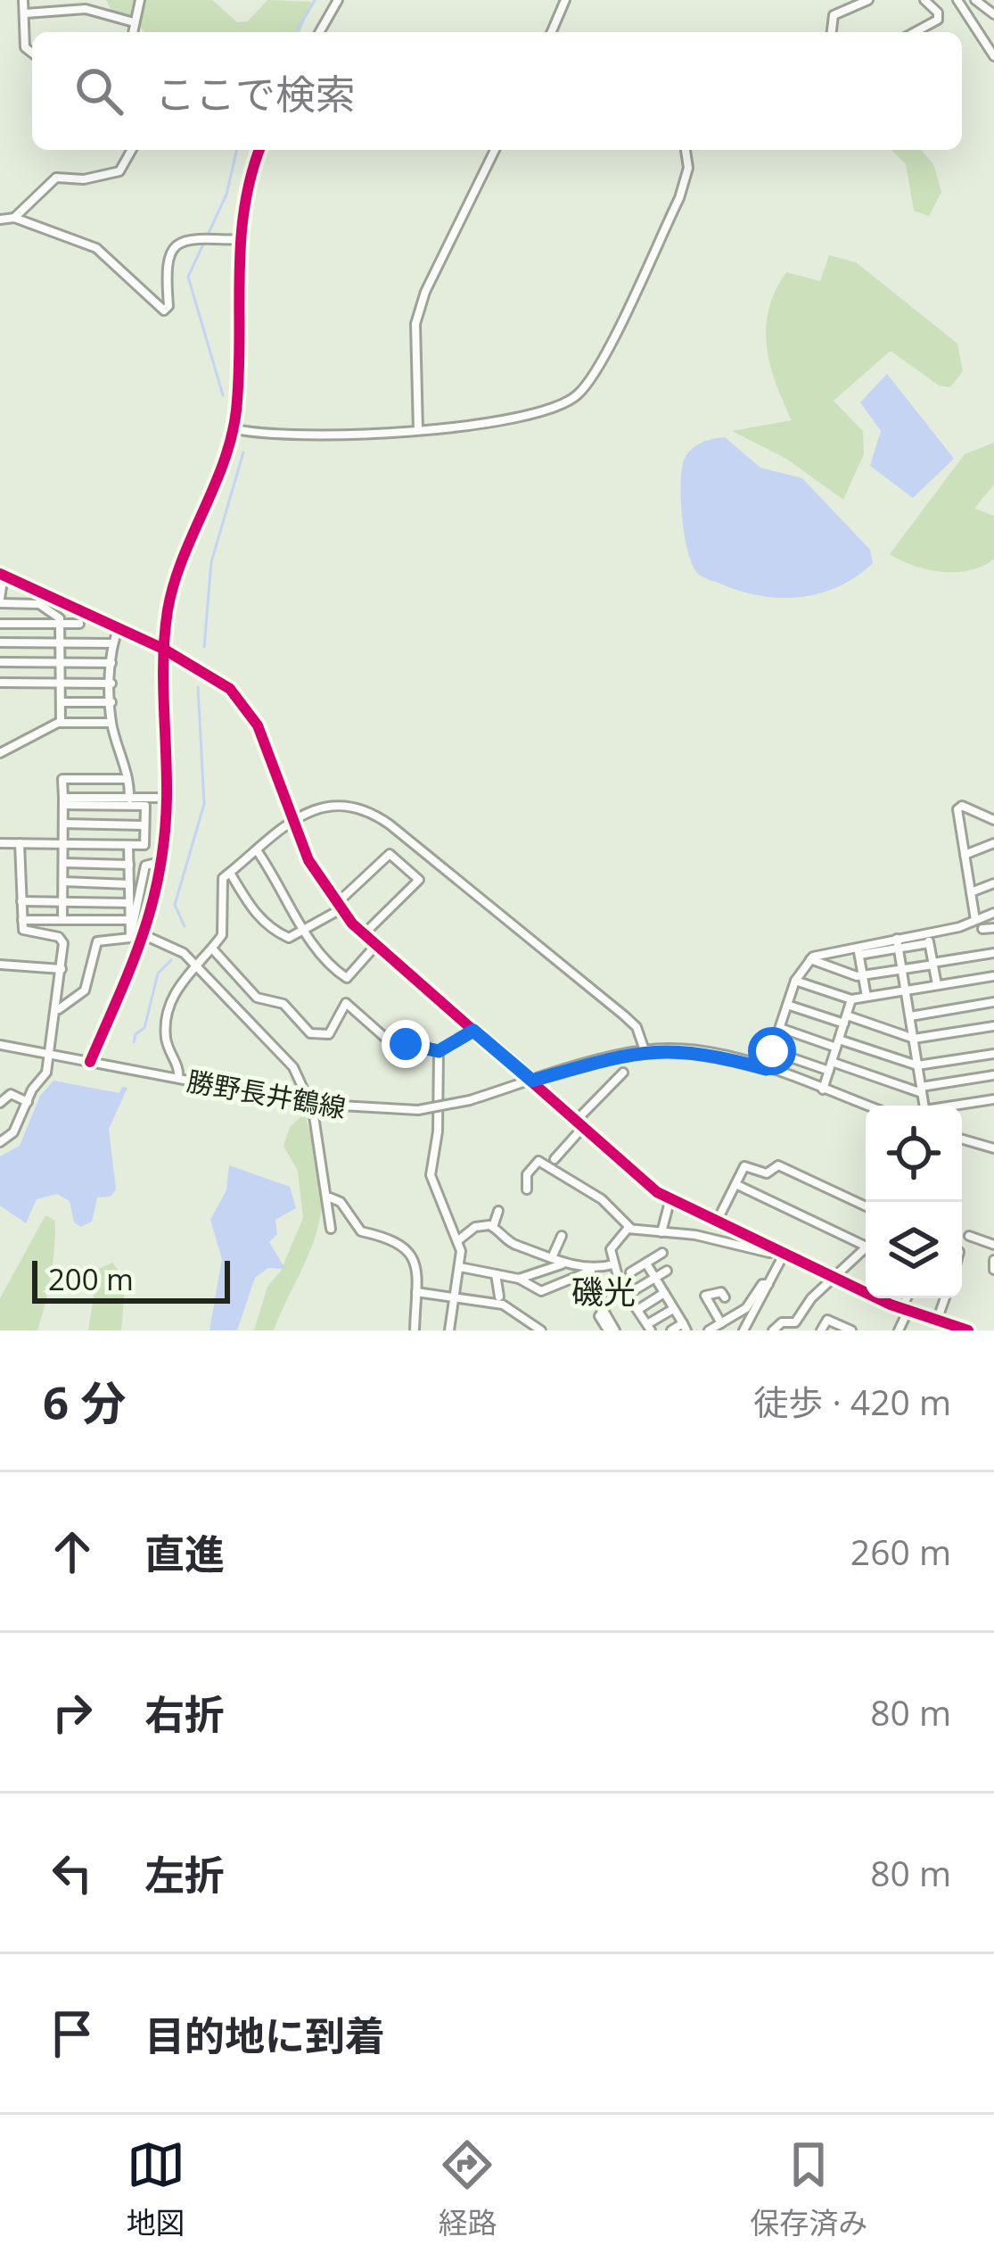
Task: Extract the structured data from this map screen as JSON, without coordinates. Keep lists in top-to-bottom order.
{
  "streets": {
    "street": ["勝野長井鶴線"]
  },
  "districts": ["磯光"],
  "scale_bar": "200 m",
  "page": {
    "search": "ここで検索",
    "scale": "200 m",
    "heading": ["6 分", "徒歩 · 420 m"],
    "list": [
      ["直進", "260 m"],
      ["右折", "80 m"],
      ["左折", "80 m"],
      "目的地に到着"
    ],
    "nav": ["地図", "経路", "保存済み"]
  }
}
